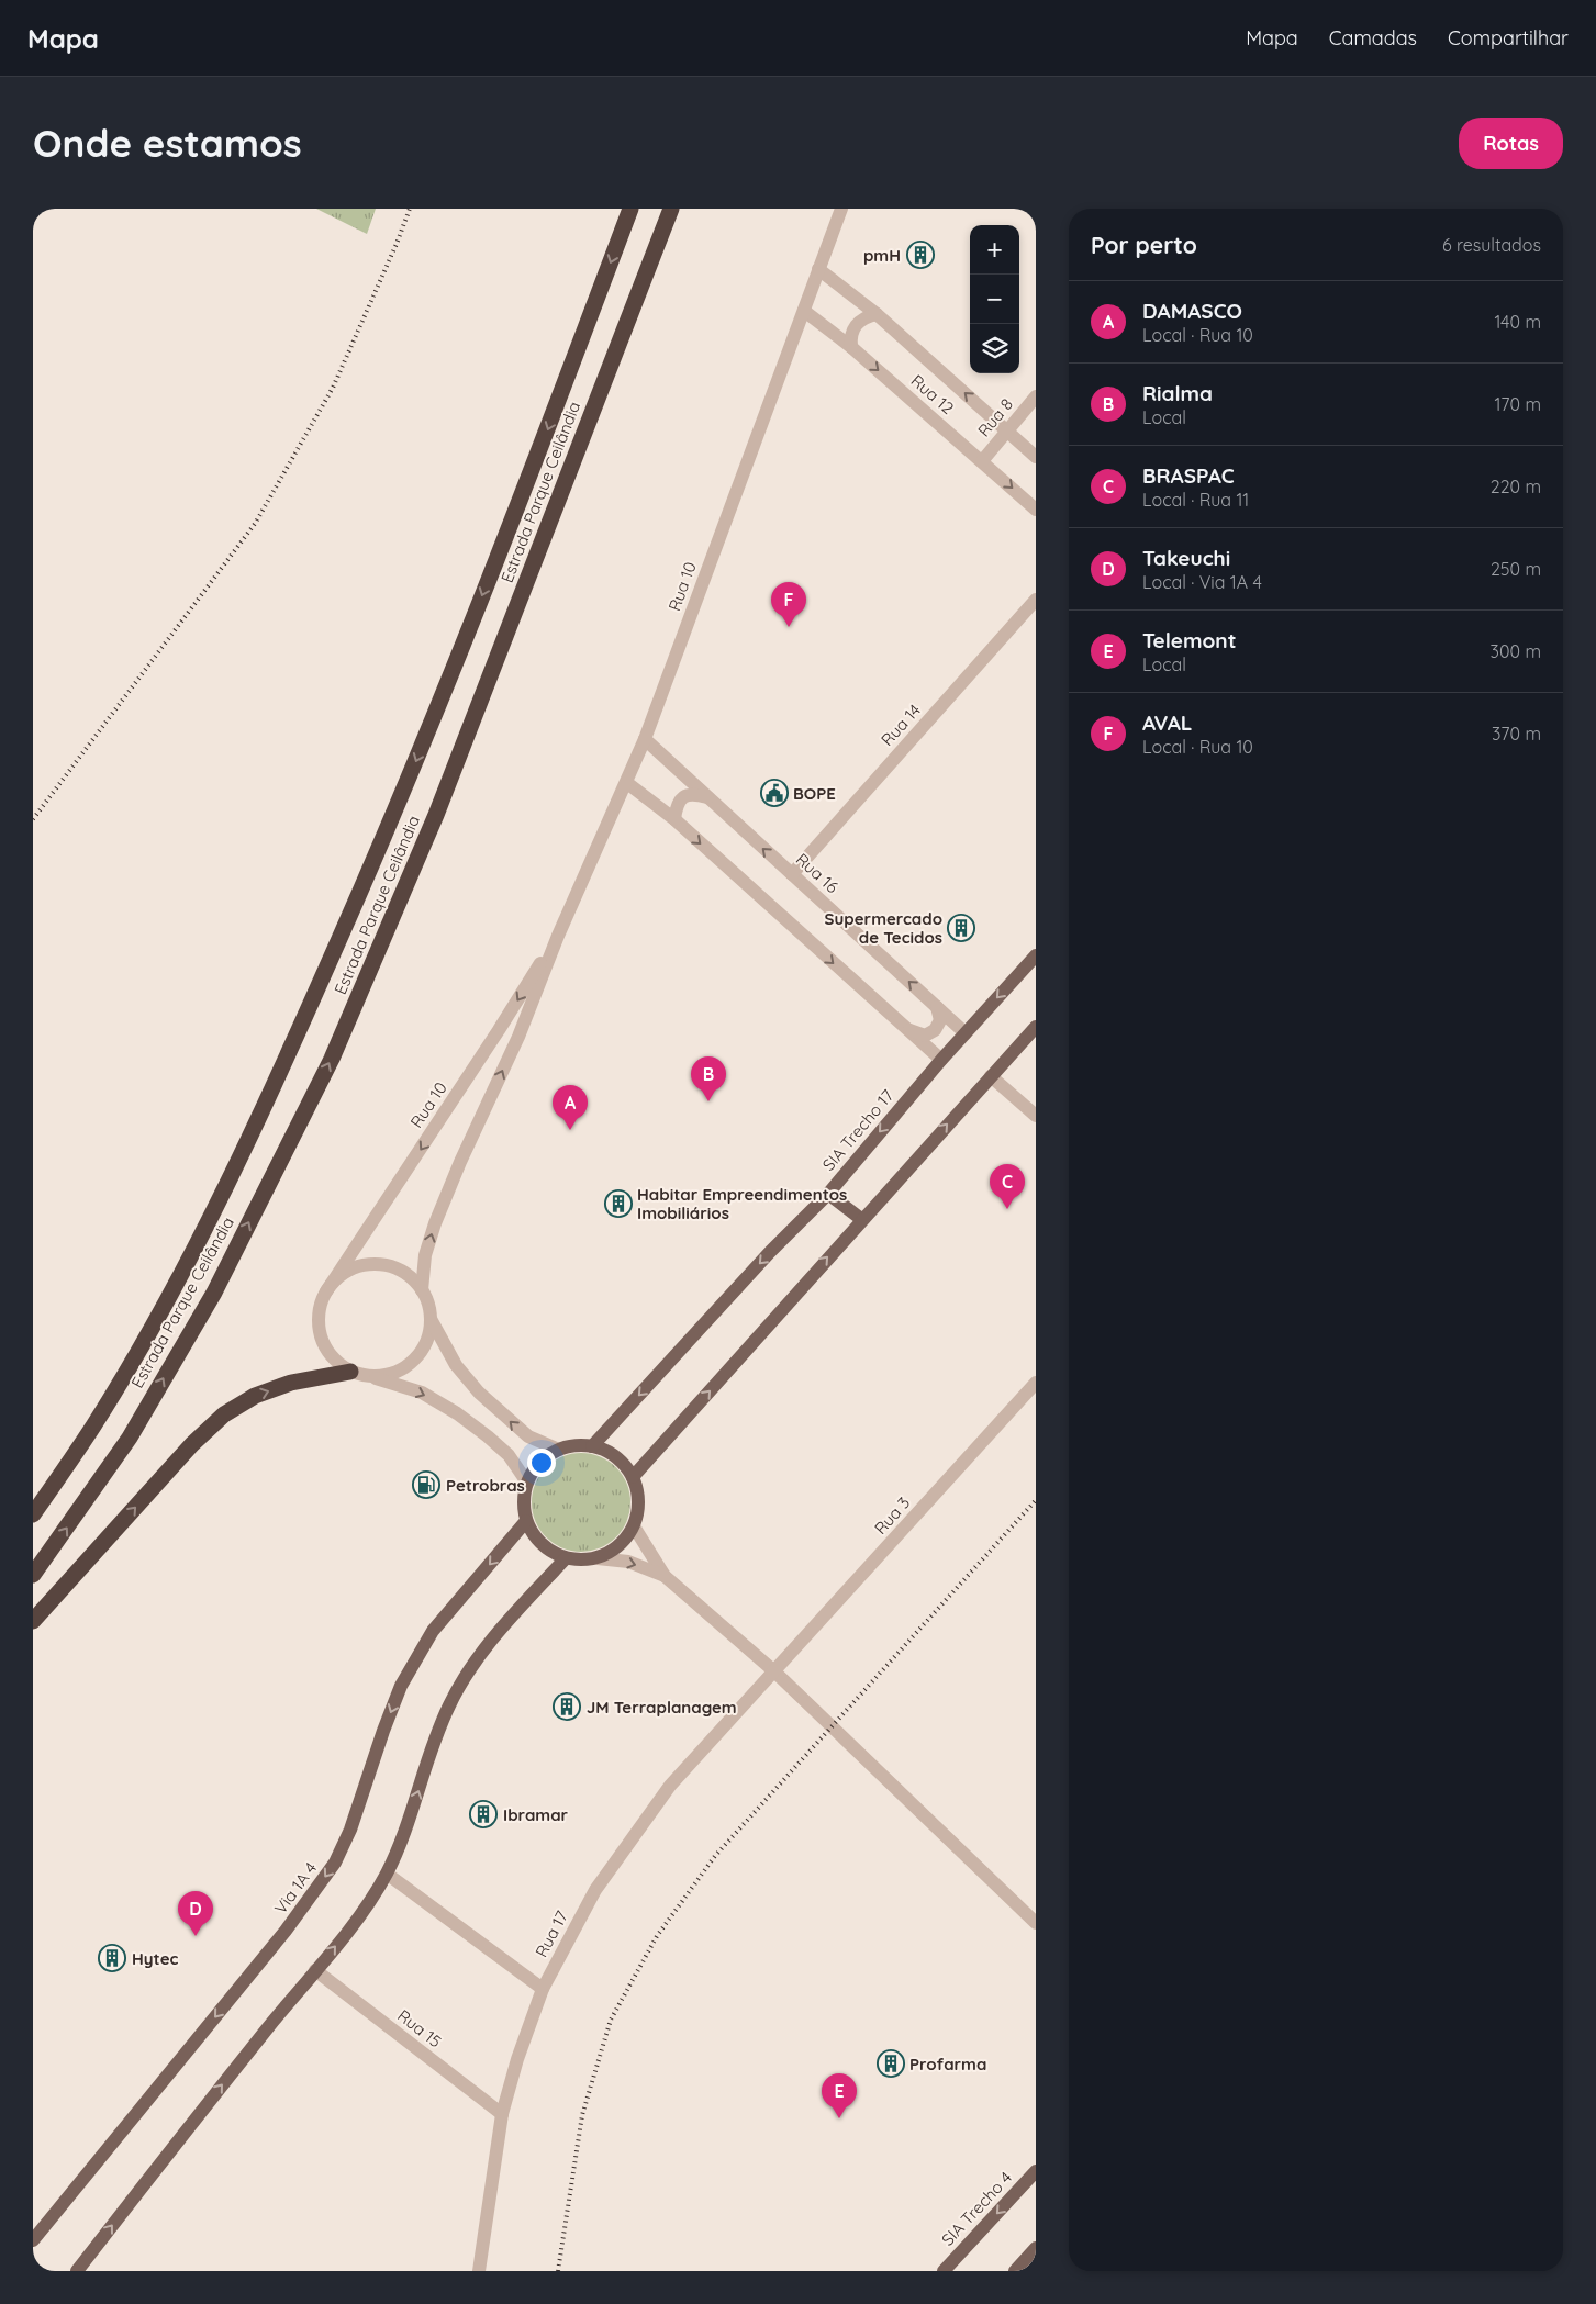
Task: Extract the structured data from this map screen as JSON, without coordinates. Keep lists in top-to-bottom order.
{
  "streets": {
    "highway": ["Estrada Parque Ceilândia"],
    "main road": ["SIA Trecho 17", "Via 1A 4", "SIA Trecho 4"],
    "street": [
      "Rua 12",
      "Rua 8",
      "Rua 10",
      "Rua 14",
      "Rua 16",
      "Rua 3",
      "Rua 17",
      "Rua 15"
    ]
  },
  "crossings": [
    ["Rua 12", "Rua 8"],
    ["Rua 12", "Rua 10"],
    ["Rua 10", "Rua 16"],
    ["Rua 14", "Rua 16"],
    ["Rua 16", "SIA Trecho 17"],
    ["SIA Trecho 17", "Via 1A 4"],
    ["Rua 3", "Rua 17"],
    ["Rua 17", "Rua 15"]
  ],
  "one_way": ["SIA Trecho 4"],
  "places": {
    "building": [
      "pmH",
      "Supermercado de Tecidos",
      "Habitar Empreendimentos Imobiliários",
      "JM Terraplanagem",
      "Ibramar",
      "Hytec",
      "Profarma"
    ],
    "public building": ["BOPE"],
    "fuel station": ["Petrobras"]
  },
  "page": {
    "header": "Mapa",
    "nav": ["Mapa", "Camadas", "Compartilhar"],
    "buttons": "Rotas",
    "title": "Onde estamos",
    "heading": ["Por perto", "6 resultados"],
    "map_buttons": ["+", "−"],
    "list": [
      {
        "mark": "A",
        "name": "DAMASCO",
        "note": "Local · Rua 10",
        "value": "140 m"
      },
      {
        "mark": "B",
        "name": "Rialma",
        "note": "Local",
        "value": "170 m"
      },
      {
        "mark": "C",
        "name": "BRASPAC",
        "note": "Local · Rua 11",
        "value": "220 m"
      },
      {
        "mark": "D",
        "name": "Takeuchi",
        "note": "Local · Via 1A 4",
        "value": "250 m"
      },
      {
        "mark": "E",
        "name": "Telemont",
        "note": "Local",
        "value": "300 m"
      },
      {
        "mark": "F",
        "name": "AVAL",
        "note": "Local · Rua 10",
        "value": "370 m"
      }
    ],
    "pins": [
      "F",
      "B",
      "A",
      "C",
      "D",
      "E"
    ]
  }
}
